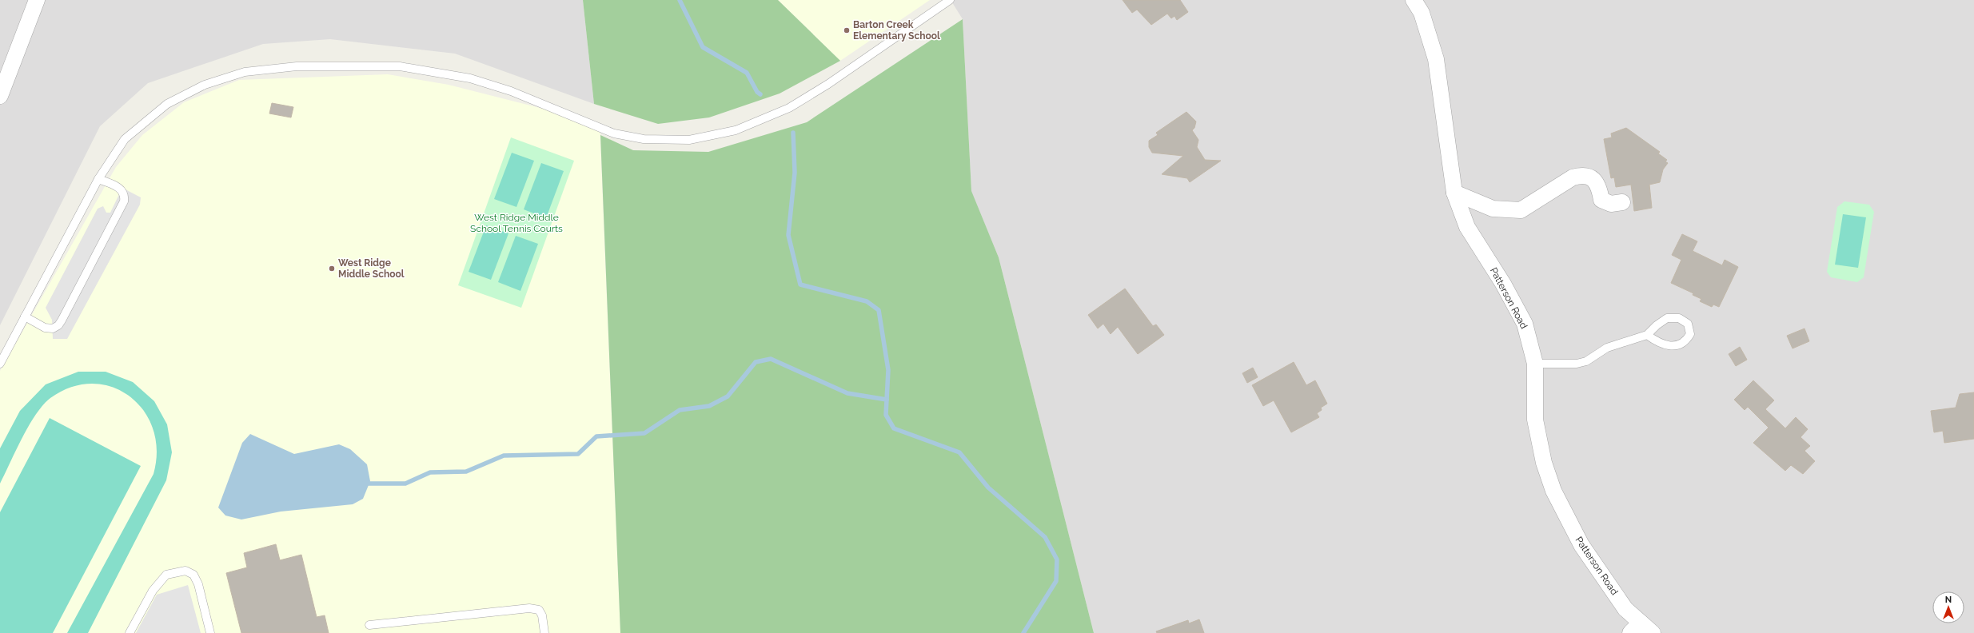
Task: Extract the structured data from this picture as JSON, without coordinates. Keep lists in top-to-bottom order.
{
  "streets": {
    "street": ["Patterson Road"]
  },
  "parks": ["West Ridge Middle School Tennis Courts"],
  "places": ["Barton Creek Elementary School", "West Ridge Middle School"],
  "north": "top"
}
